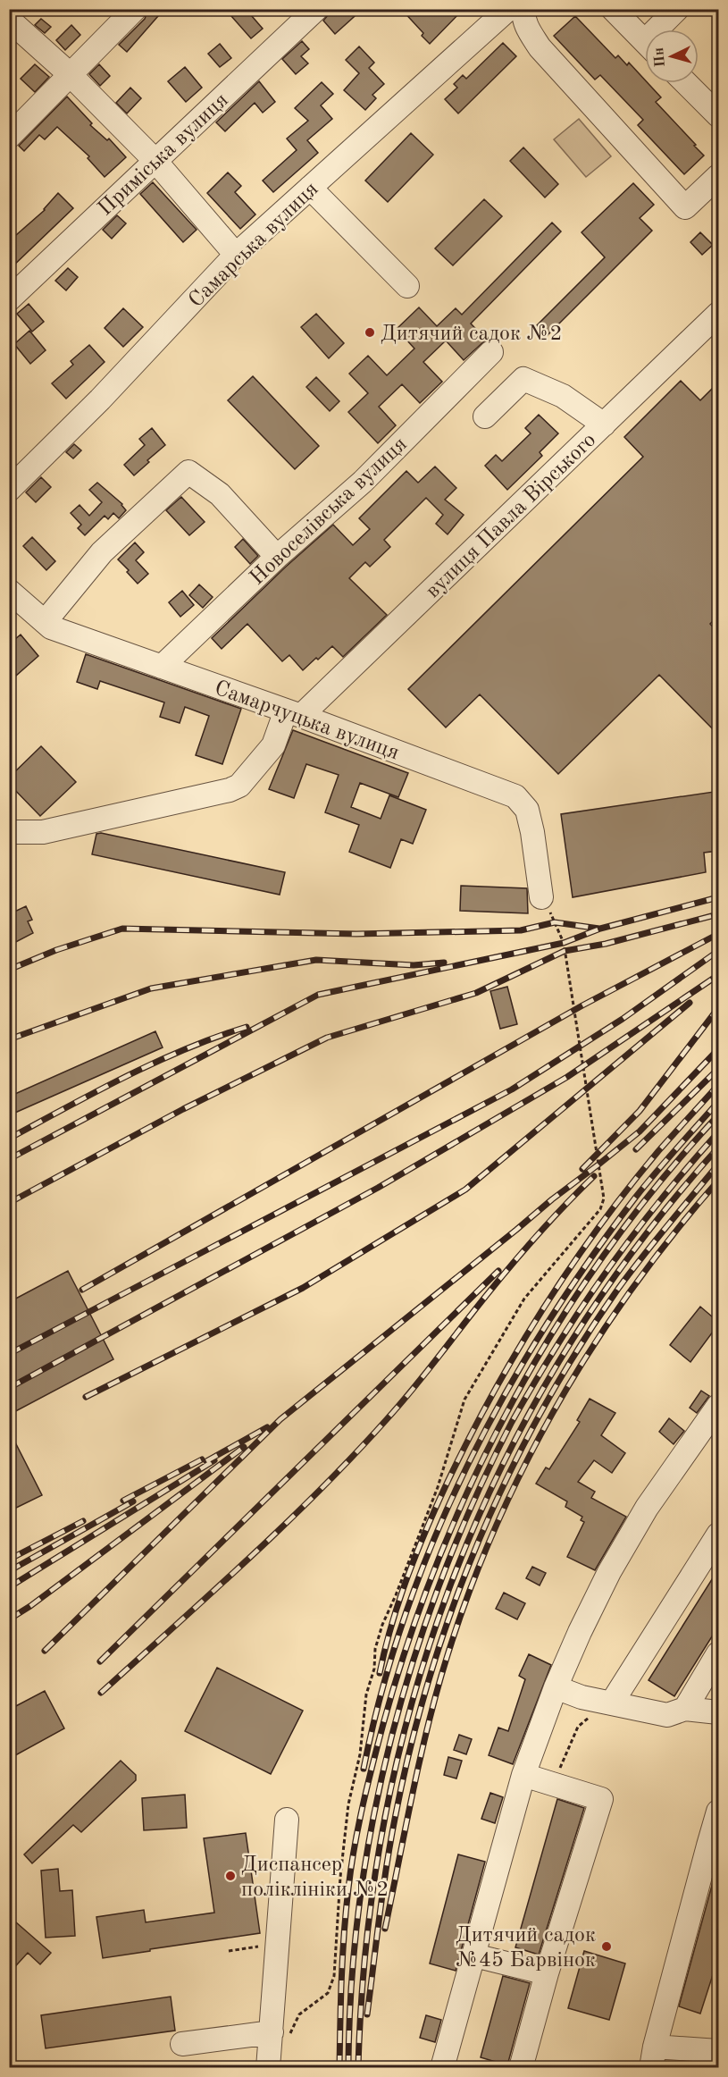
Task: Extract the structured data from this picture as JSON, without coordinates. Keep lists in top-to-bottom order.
{
  "streets": {
    "street": [
      "Приміська вулиця",
      "Самарська вулиця",
      "Новоселівська вулиця",
      "вулиця Павла Вірського",
      "Самарчуцька вулиця"
    ]
  },
  "crossings": [
    ["Новоселівська вулиця", "Самарчуцька вулиця"],
    ["вулиця Павла Вірського", "Самарчуцька вулиця"]
  ],
  "places": ["Дитячий садок №2", "Диспансер поліклініки №2", "Дитячий садок №45 Барвінок"],
  "north": "left"
}
